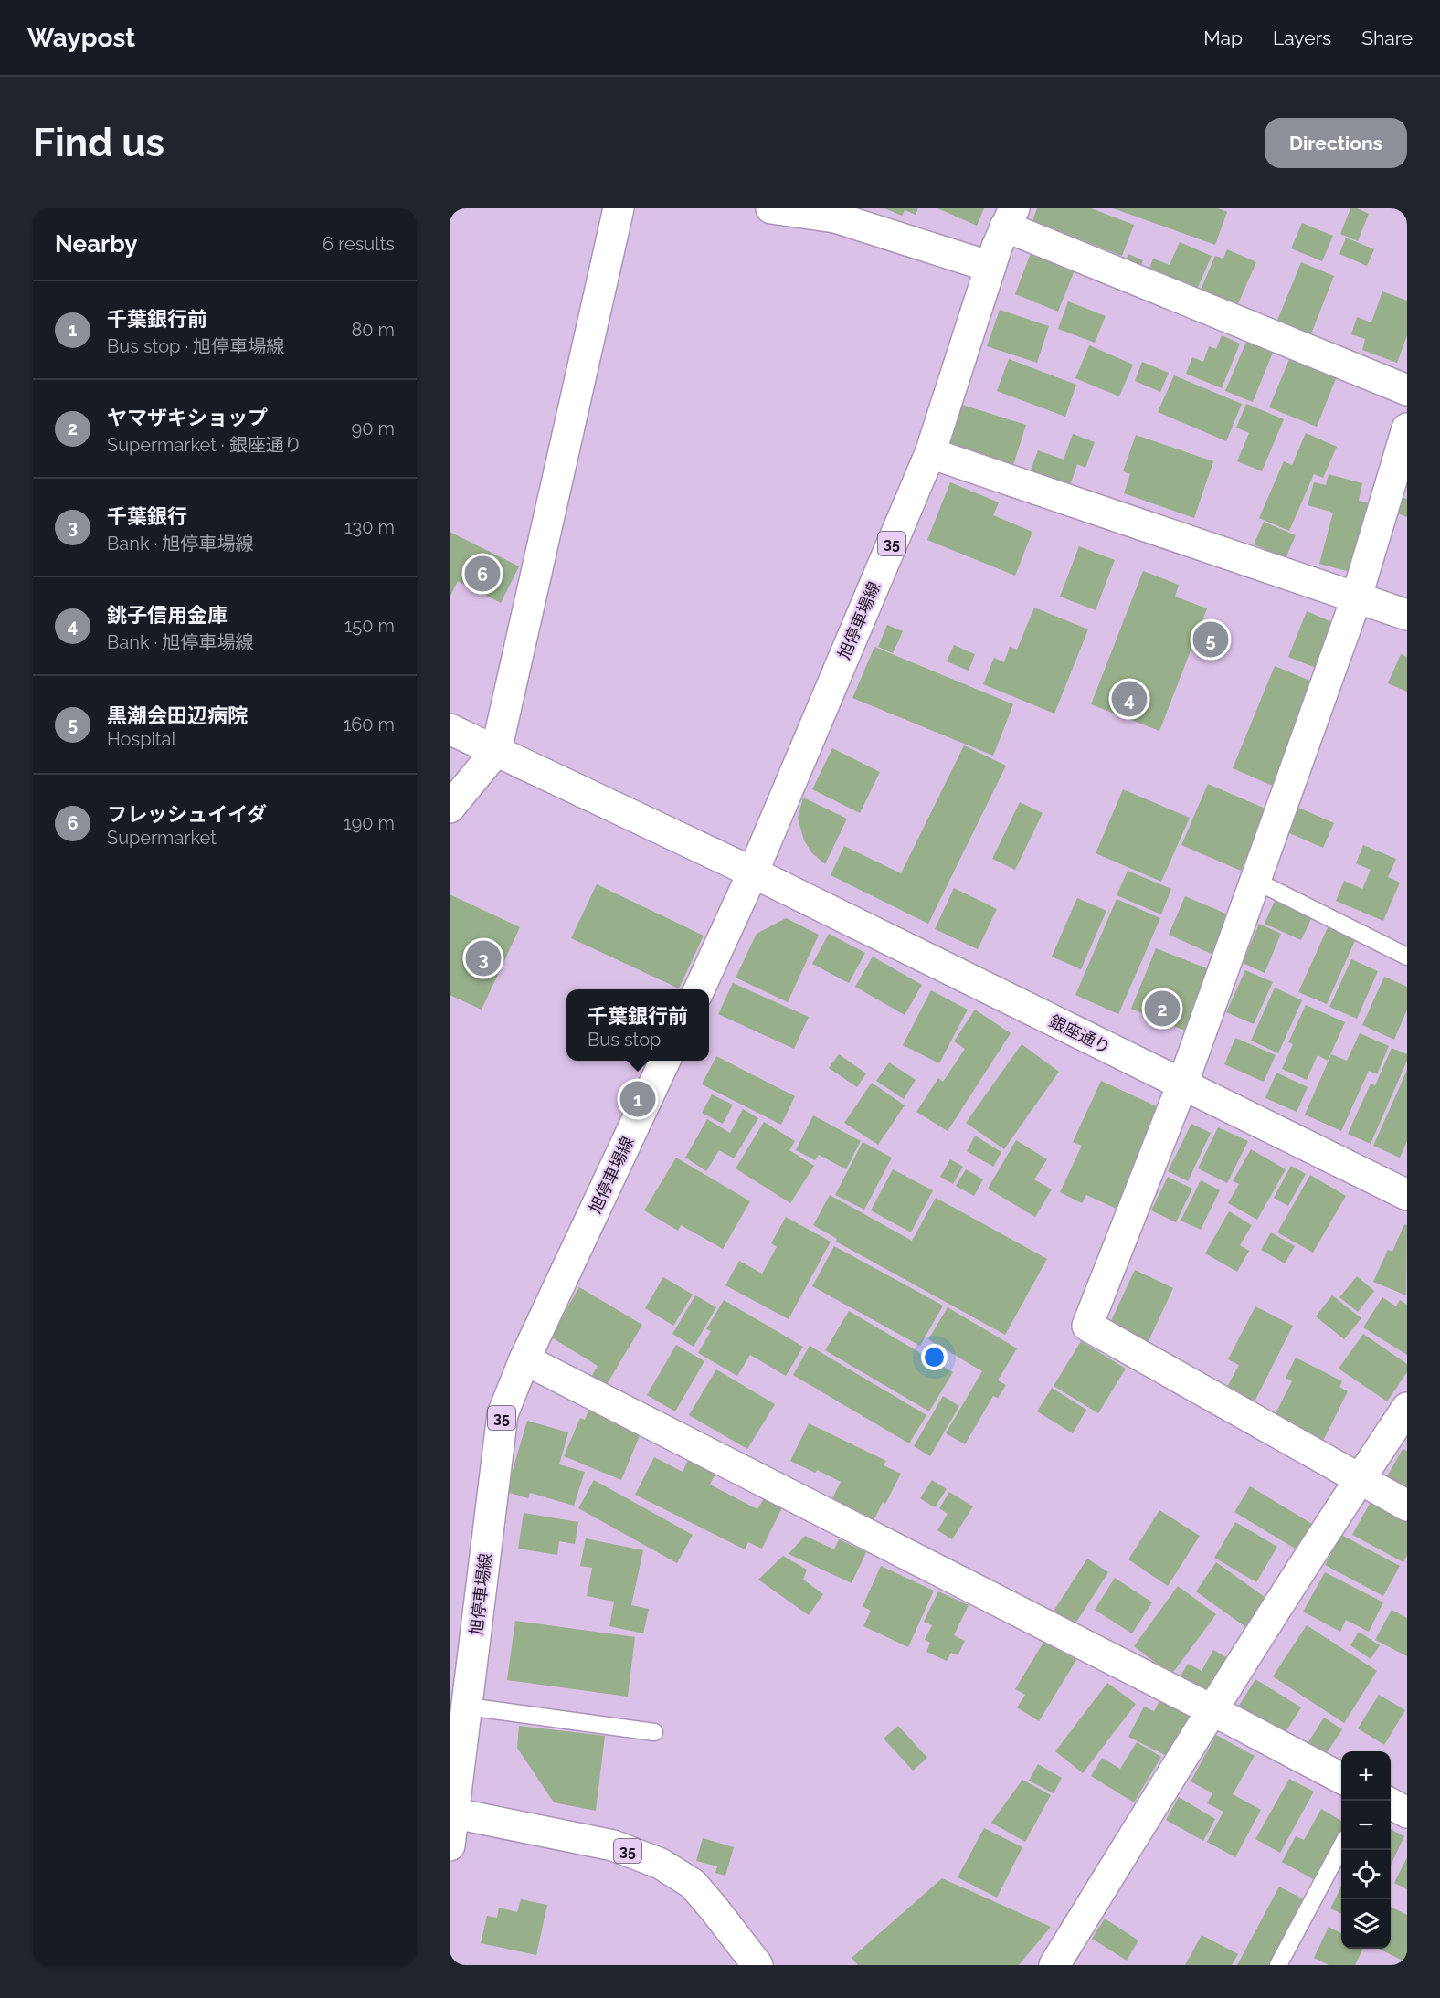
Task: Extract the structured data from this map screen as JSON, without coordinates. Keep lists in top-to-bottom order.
{
  "streets": {
    "street": ["35", "旭停車場線", "銀座通り"]
  },
  "crossings": [
    ["35", "旭停車場線"],
    ["旭停車場線", "銀座通り"]
  ],
  "page": {
    "header": "Waypost",
    "nav": ["Map", "Layers", "Share"],
    "buttons": "Directions",
    "title": "Find us",
    "heading": ["Nearby", "6 results"],
    "list": [
      {
        "mark": "1",
        "name": "千葉銀行前",
        "note": "Bus stop · 旭停車場線",
        "value": "80 m"
      },
      {
        "mark": "2",
        "name": "ヤマザキショップ",
        "note": "Supermarket · 銀座通り",
        "value": "90 m"
      },
      {
        "mark": "3",
        "name": "千葉銀行",
        "note": "Bank · 旭停車場線",
        "value": "130 m"
      },
      {
        "mark": "4",
        "name": "銚子信用金庫",
        "note": "Bank · 旭停車場線",
        "value": "150 m"
      },
      {
        "mark": "5",
        "name": "黒潮会田辺病院",
        "note": "Hospital",
        "value": "160 m"
      },
      {
        "mark": "6",
        "name": "フレッシュイイダ",
        "note": "Supermarket",
        "value": "190 m"
      }
    ],
    "pins": [
      "6",
      "5",
      "4",
      "3",
      "2",
      "1"
    ],
    "popup": ["千葉銀行前", "Bus stop"],
    "map_buttons": ["+", "−"]
  }
}
